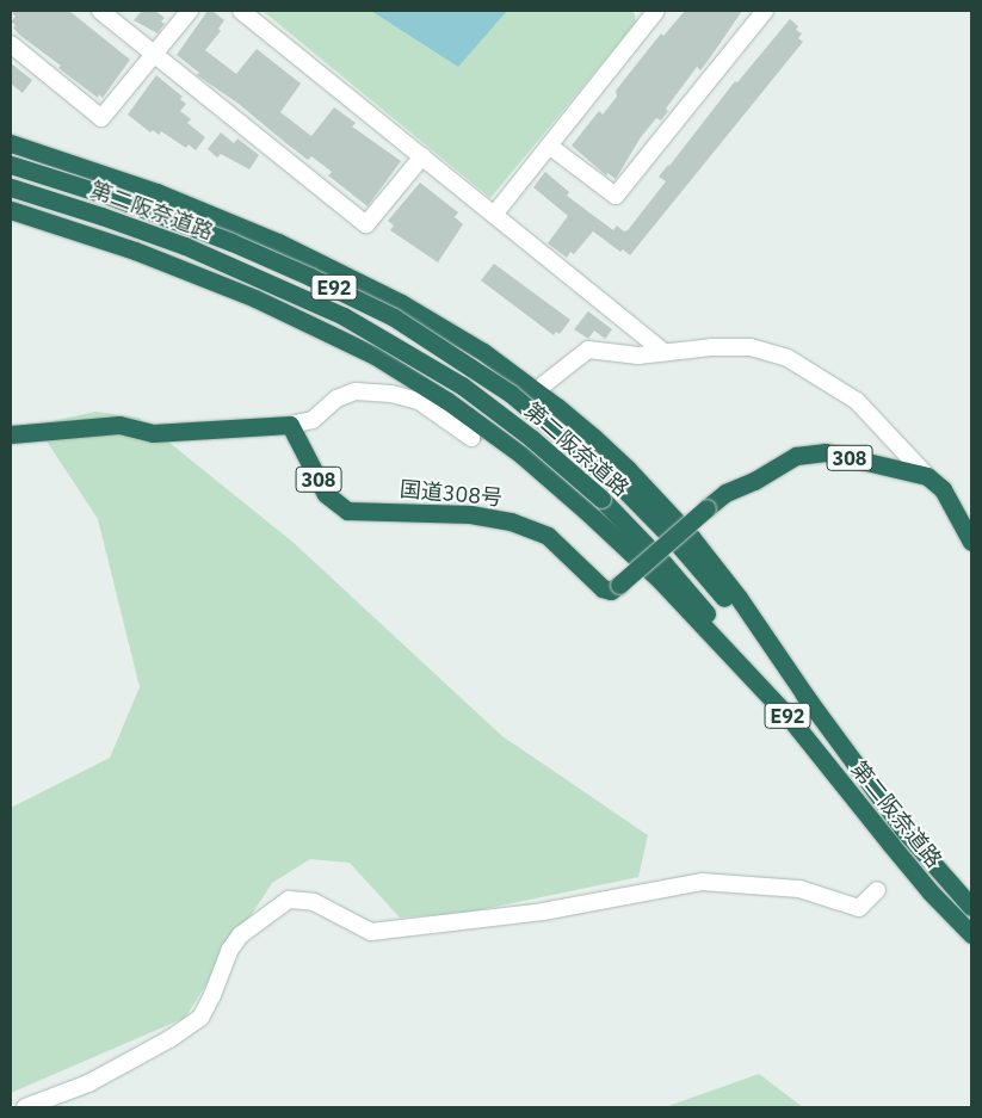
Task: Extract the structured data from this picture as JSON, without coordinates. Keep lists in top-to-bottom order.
{
  "streets": {
    "highway": [
      "第二阪奈道路",
      "E92",
      "308",
      "国道308号"
    ]
  }
}
